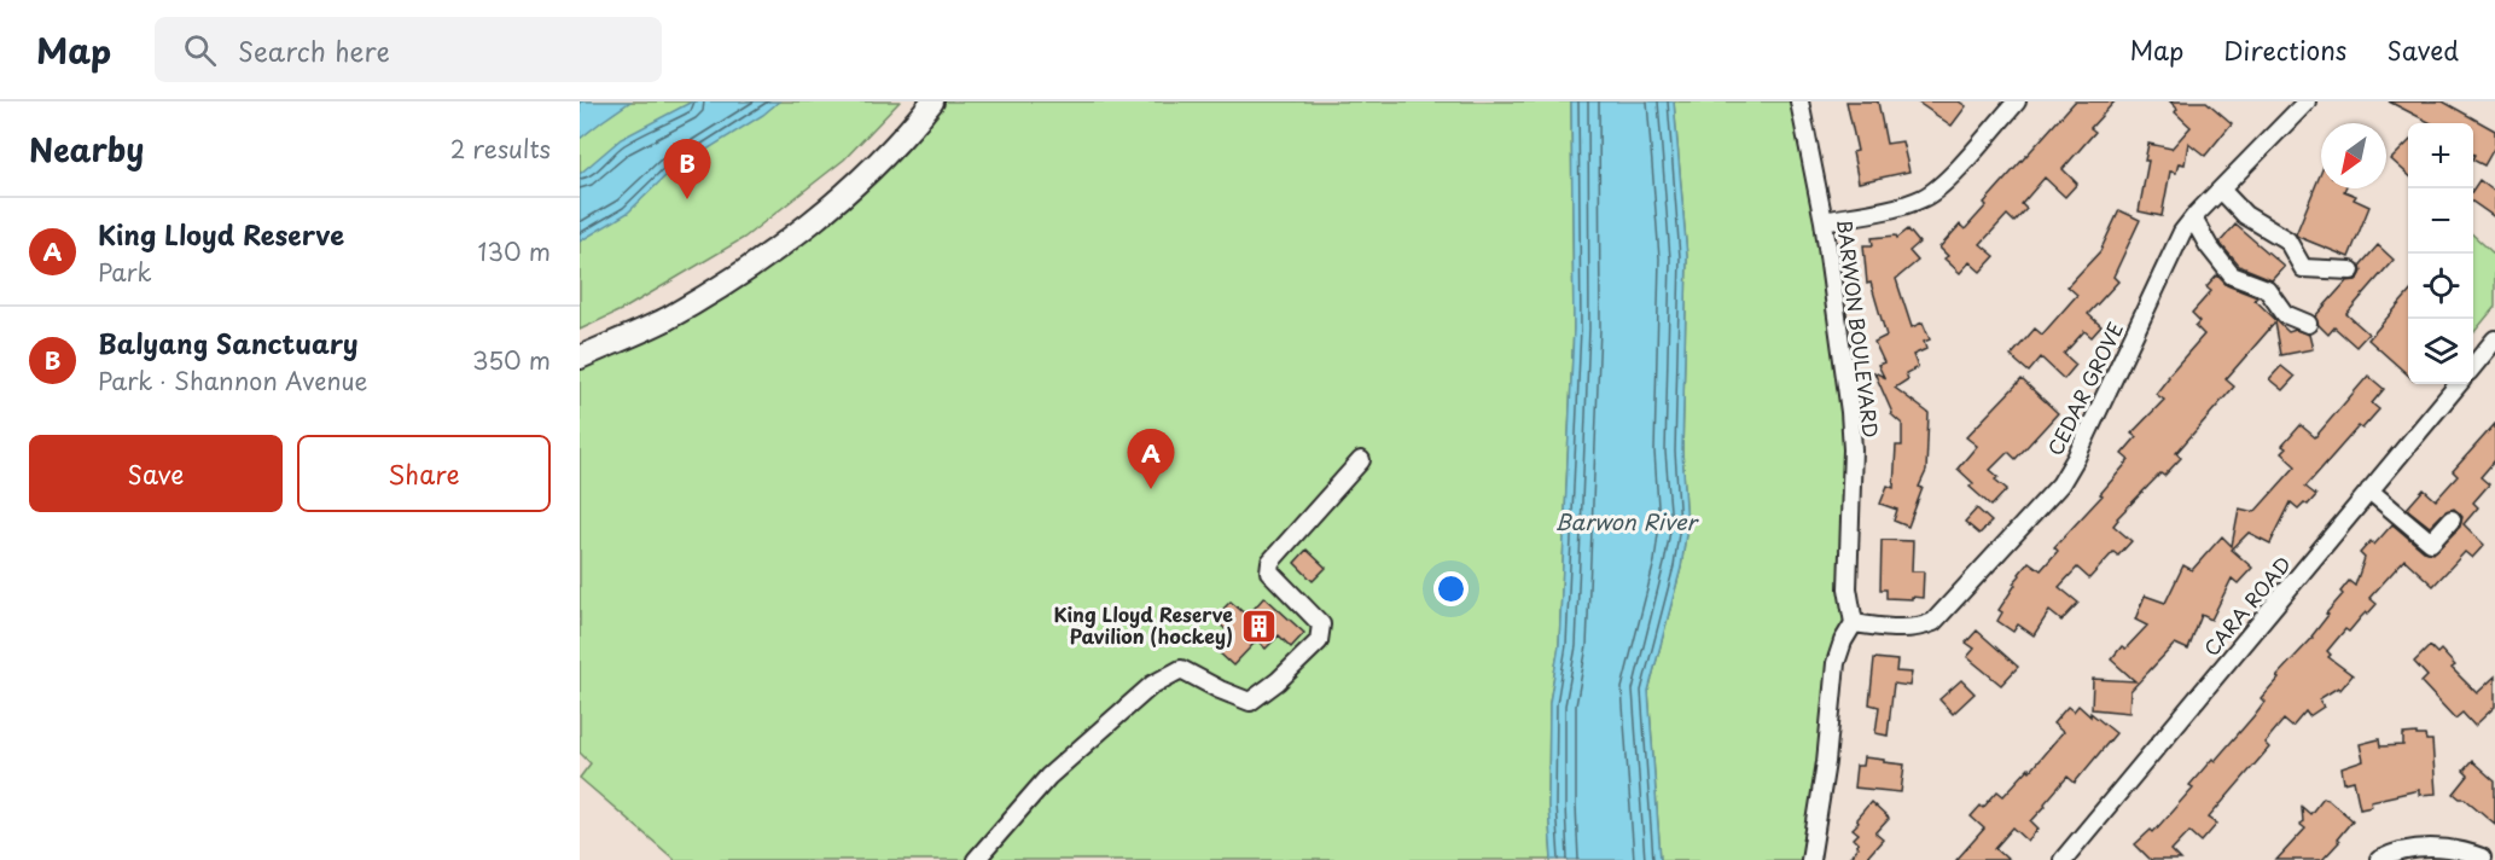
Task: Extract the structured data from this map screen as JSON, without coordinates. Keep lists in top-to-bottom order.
{
  "streets": {
    "street": ["BARWON BOULEVARD", "CEDAR GROVE", "CARA ROAD"]
  },
  "crossings": [
    ["BARWON BOULEVARD", "CEDAR GROVE"]
  ],
  "water": ["Barwon River"],
  "places": {
    "building": ["King Lloyd Reserve Pavilion (hockey)"]
  },
  "north": "bottom left",
  "page": {
    "header": "Map",
    "search": "Search here",
    "nav": ["Map", "Directions", "Saved"],
    "heading": ["Nearby", "2 results"],
    "map_buttons": ["+", "−"],
    "pins": ["B", "A"],
    "list": [
      {
        "mark": "A",
        "name": "King Lloyd Reserve",
        "note": "Park",
        "value": "130 m"
      },
      {
        "mark": "B",
        "name": "Balyang Sanctuary",
        "note": "Park · Shannon Avenue",
        "value": "350 m"
      }
    ],
    "buttons": ["Save", "Share"]
  }
}
